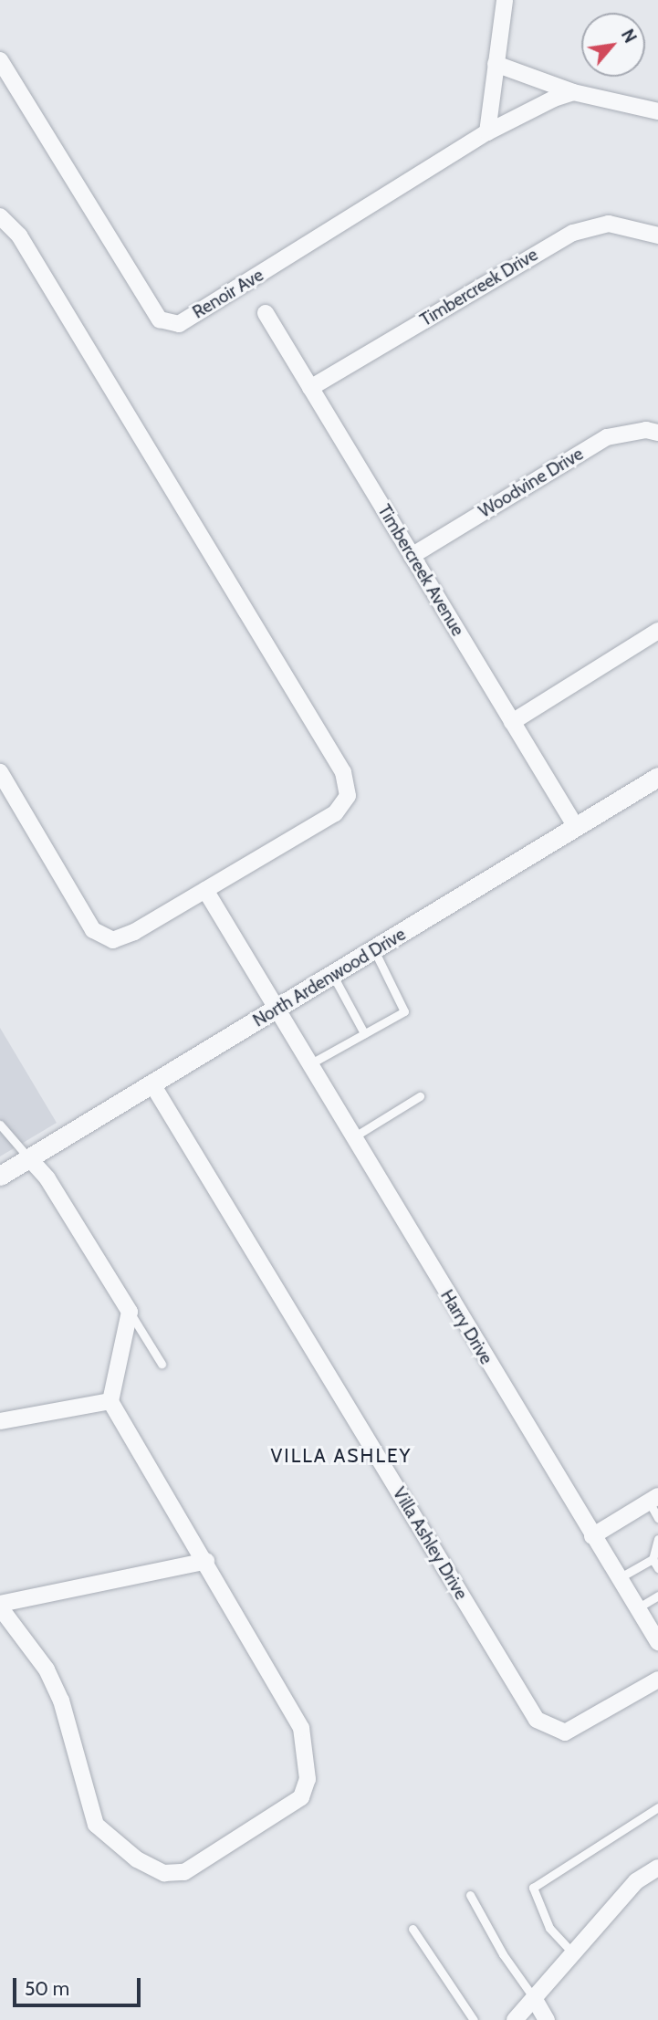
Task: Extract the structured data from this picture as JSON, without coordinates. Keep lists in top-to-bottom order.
{
  "streets": {
    "street": [
      "Timbercreek Drive",
      "Renoir Ave",
      "Woodvine Drive",
      "Timbercreek Avenue",
      "North Ardenwood Drive",
      "Harry Drive",
      "Villa Ashley Drive"
    ]
  },
  "crossings": [
    ["Timbercreek Drive", "Timbercreek Avenue"],
    ["Woodvine Drive", "Timbercreek Avenue"],
    ["Timbercreek Avenue", "North Ardenwood Drive"],
    ["North Ardenwood Drive", "Harry Drive"],
    ["North Ardenwood Drive", "Villa Ashley Drive"]
  ],
  "districts": ["VILLA ASHLEY"],
  "scale_bar": "50 m",
  "north": "top right"
}
